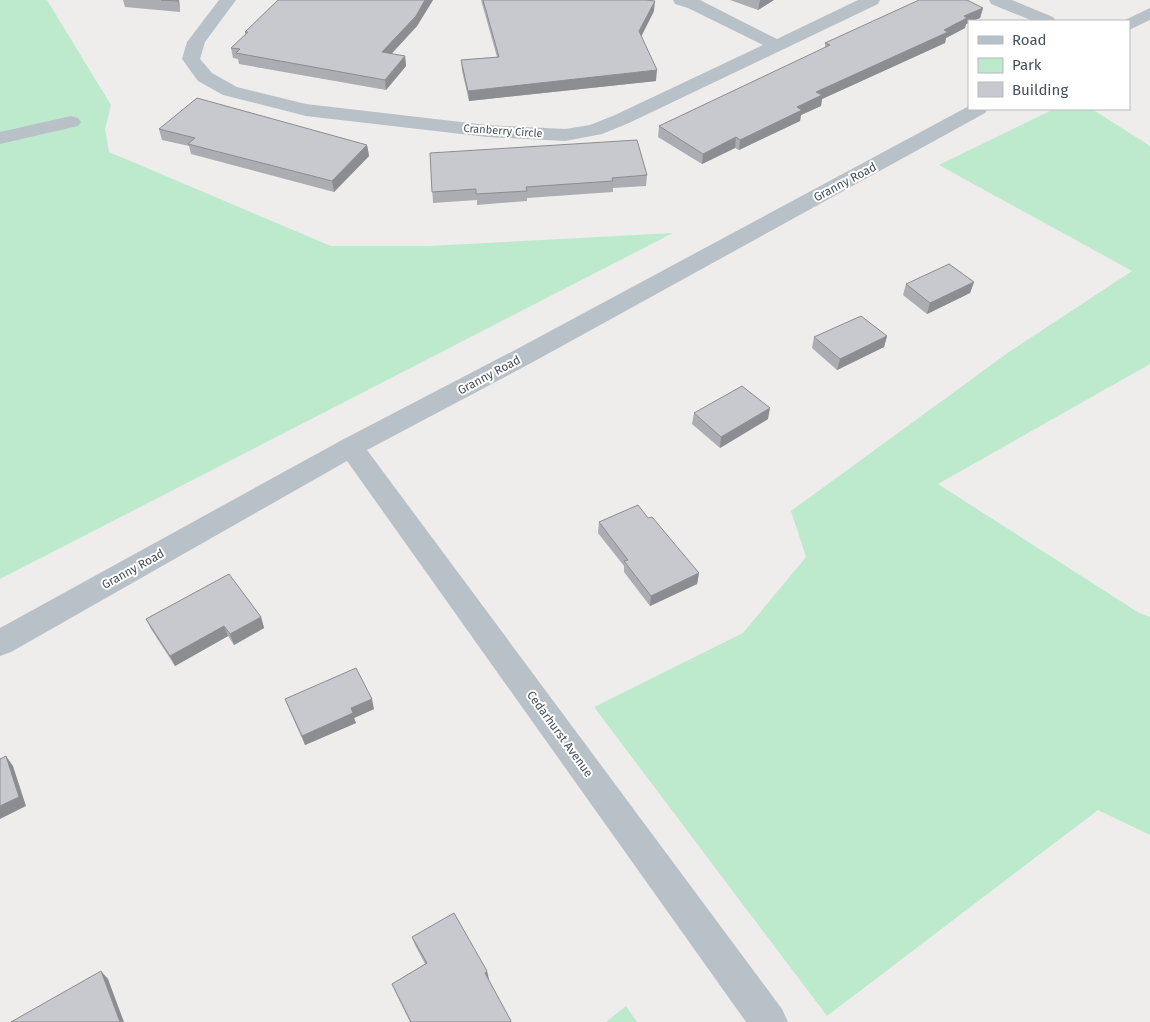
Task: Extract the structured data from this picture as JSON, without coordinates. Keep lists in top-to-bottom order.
{
  "streets": {
    "street": ["Cranberry Circle", "Granny Road", "Cedarhurst Avenue"]
  },
  "crossings": [
    ["Granny Road", "Cedarhurst Avenue"]
  ],
  "legend": ["Road", "Park", "Building"]
}
